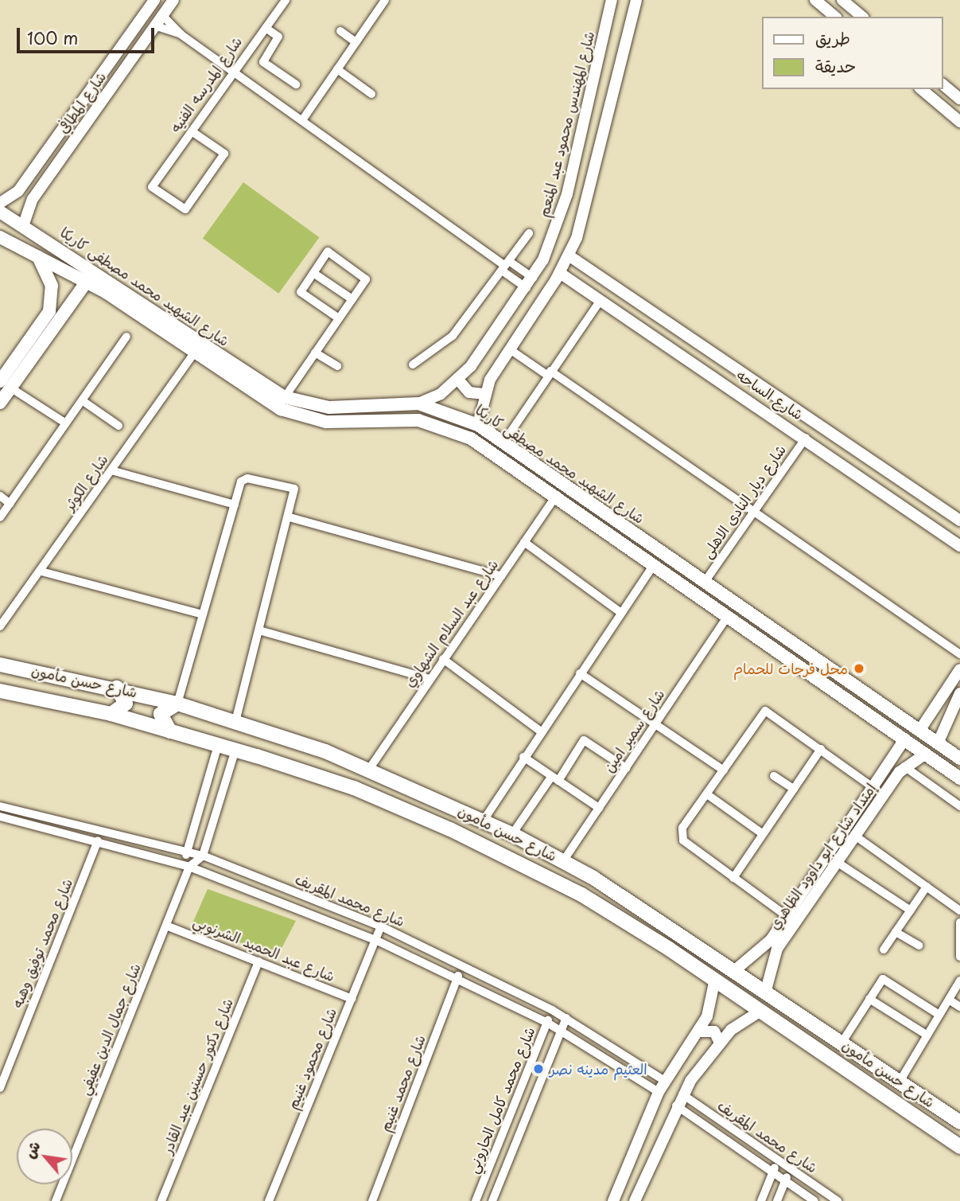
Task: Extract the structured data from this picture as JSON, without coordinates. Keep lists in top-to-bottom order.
{
  "streets": {
    "main road": ["شارع الشهيد محمد مصطفى كاريكا", "شارع حسن مأمون"],
    "street": [
      "شارع المدرسه الفنيه",
      "شارع المطافي",
      "شارع المهندس محمود عبد المنعم",
      "شارع الساحه",
      "شارع الكوثر",
      "شارع ديار النادى الاهلى",
      "شارع عبد السلام الشهاوي",
      "شارع سمير امين",
      "إمتداد شارع ابو داوود الظاهري",
      "شارع محمد المقريف",
      "شارع محمد توفيق وهبه",
      "شارع عبد الحميد الشرنوبي",
      "شارع جمال الدين عفيفي",
      "شارع محمود غنيم",
      "شارع دكتور حسنين عبد القادر",
      "شارع محمد غنيم",
      "شارع محمد كامل الحاروني"
    ]
  },
  "crossings": [
    ["شارع المطافي", "شارع الشهيد محمد مصطفى كاريكا"],
    ["شارع المهندس محمود عبد المنعم", "شارع الشهيد محمد مصطفى كاريكا"],
    ["شارع الشهيد محمد مصطفى كاريكا", "شارع الكوثر"],
    ["شارع الشهيد محمد مصطفى كاريكا", "شارع ديار النادى الاهلى"],
    ["شارع الشهيد محمد مصطفى كاريكا", "شارع عبد السلام الشهاوي"],
    ["شارع الشهيد محمد مصطفى كاريكا", "شارع سمير امين"],
    ["شارع الشهيد محمد مصطفى كاريكا", "إمتداد شارع ابو داوود الظاهري"],
    ["شارع الساحه", "شارع ديار النادى الاهلى"],
    ["شارع عبد السلام الشهاوي", "شارع حسن مأمون"],
    ["شارع حسن مأمون", "شارع سمير امين"],
    ["شارع حسن مأمون", "إمتداد شارع ابو داوود الظاهري"],
    ["شارع محمد المقريف", "شارع محمد توفيق وهبه"],
    ["شارع محمد المقريف", "شارع جمال الدين عفيفي"],
    ["شارع محمد المقريف", "شارع محمود غنيم"],
    ["شارع محمد المقريف", "شارع محمد غنيم"],
    ["شارع محمد المقريف", "شارع محمد كامل الحاروني"],
    ["شارع عبد الحميد الشرنوبي", "شارع جمال الدين عفيفي"],
    ["شارع عبد الحميد الشرنوبي", "شارع محمود غنيم"],
    ["شارع عبد الحميد الشرنوبي", "شارع دكتور حسنين عبد القادر"]
  ],
  "places": ["محل فرحات للحمام", "العثيم مدينه نصر"],
  "legend": ["طريق", "حديقة"],
  "scale_bar": "100 m",
  "north": "top left"
}
